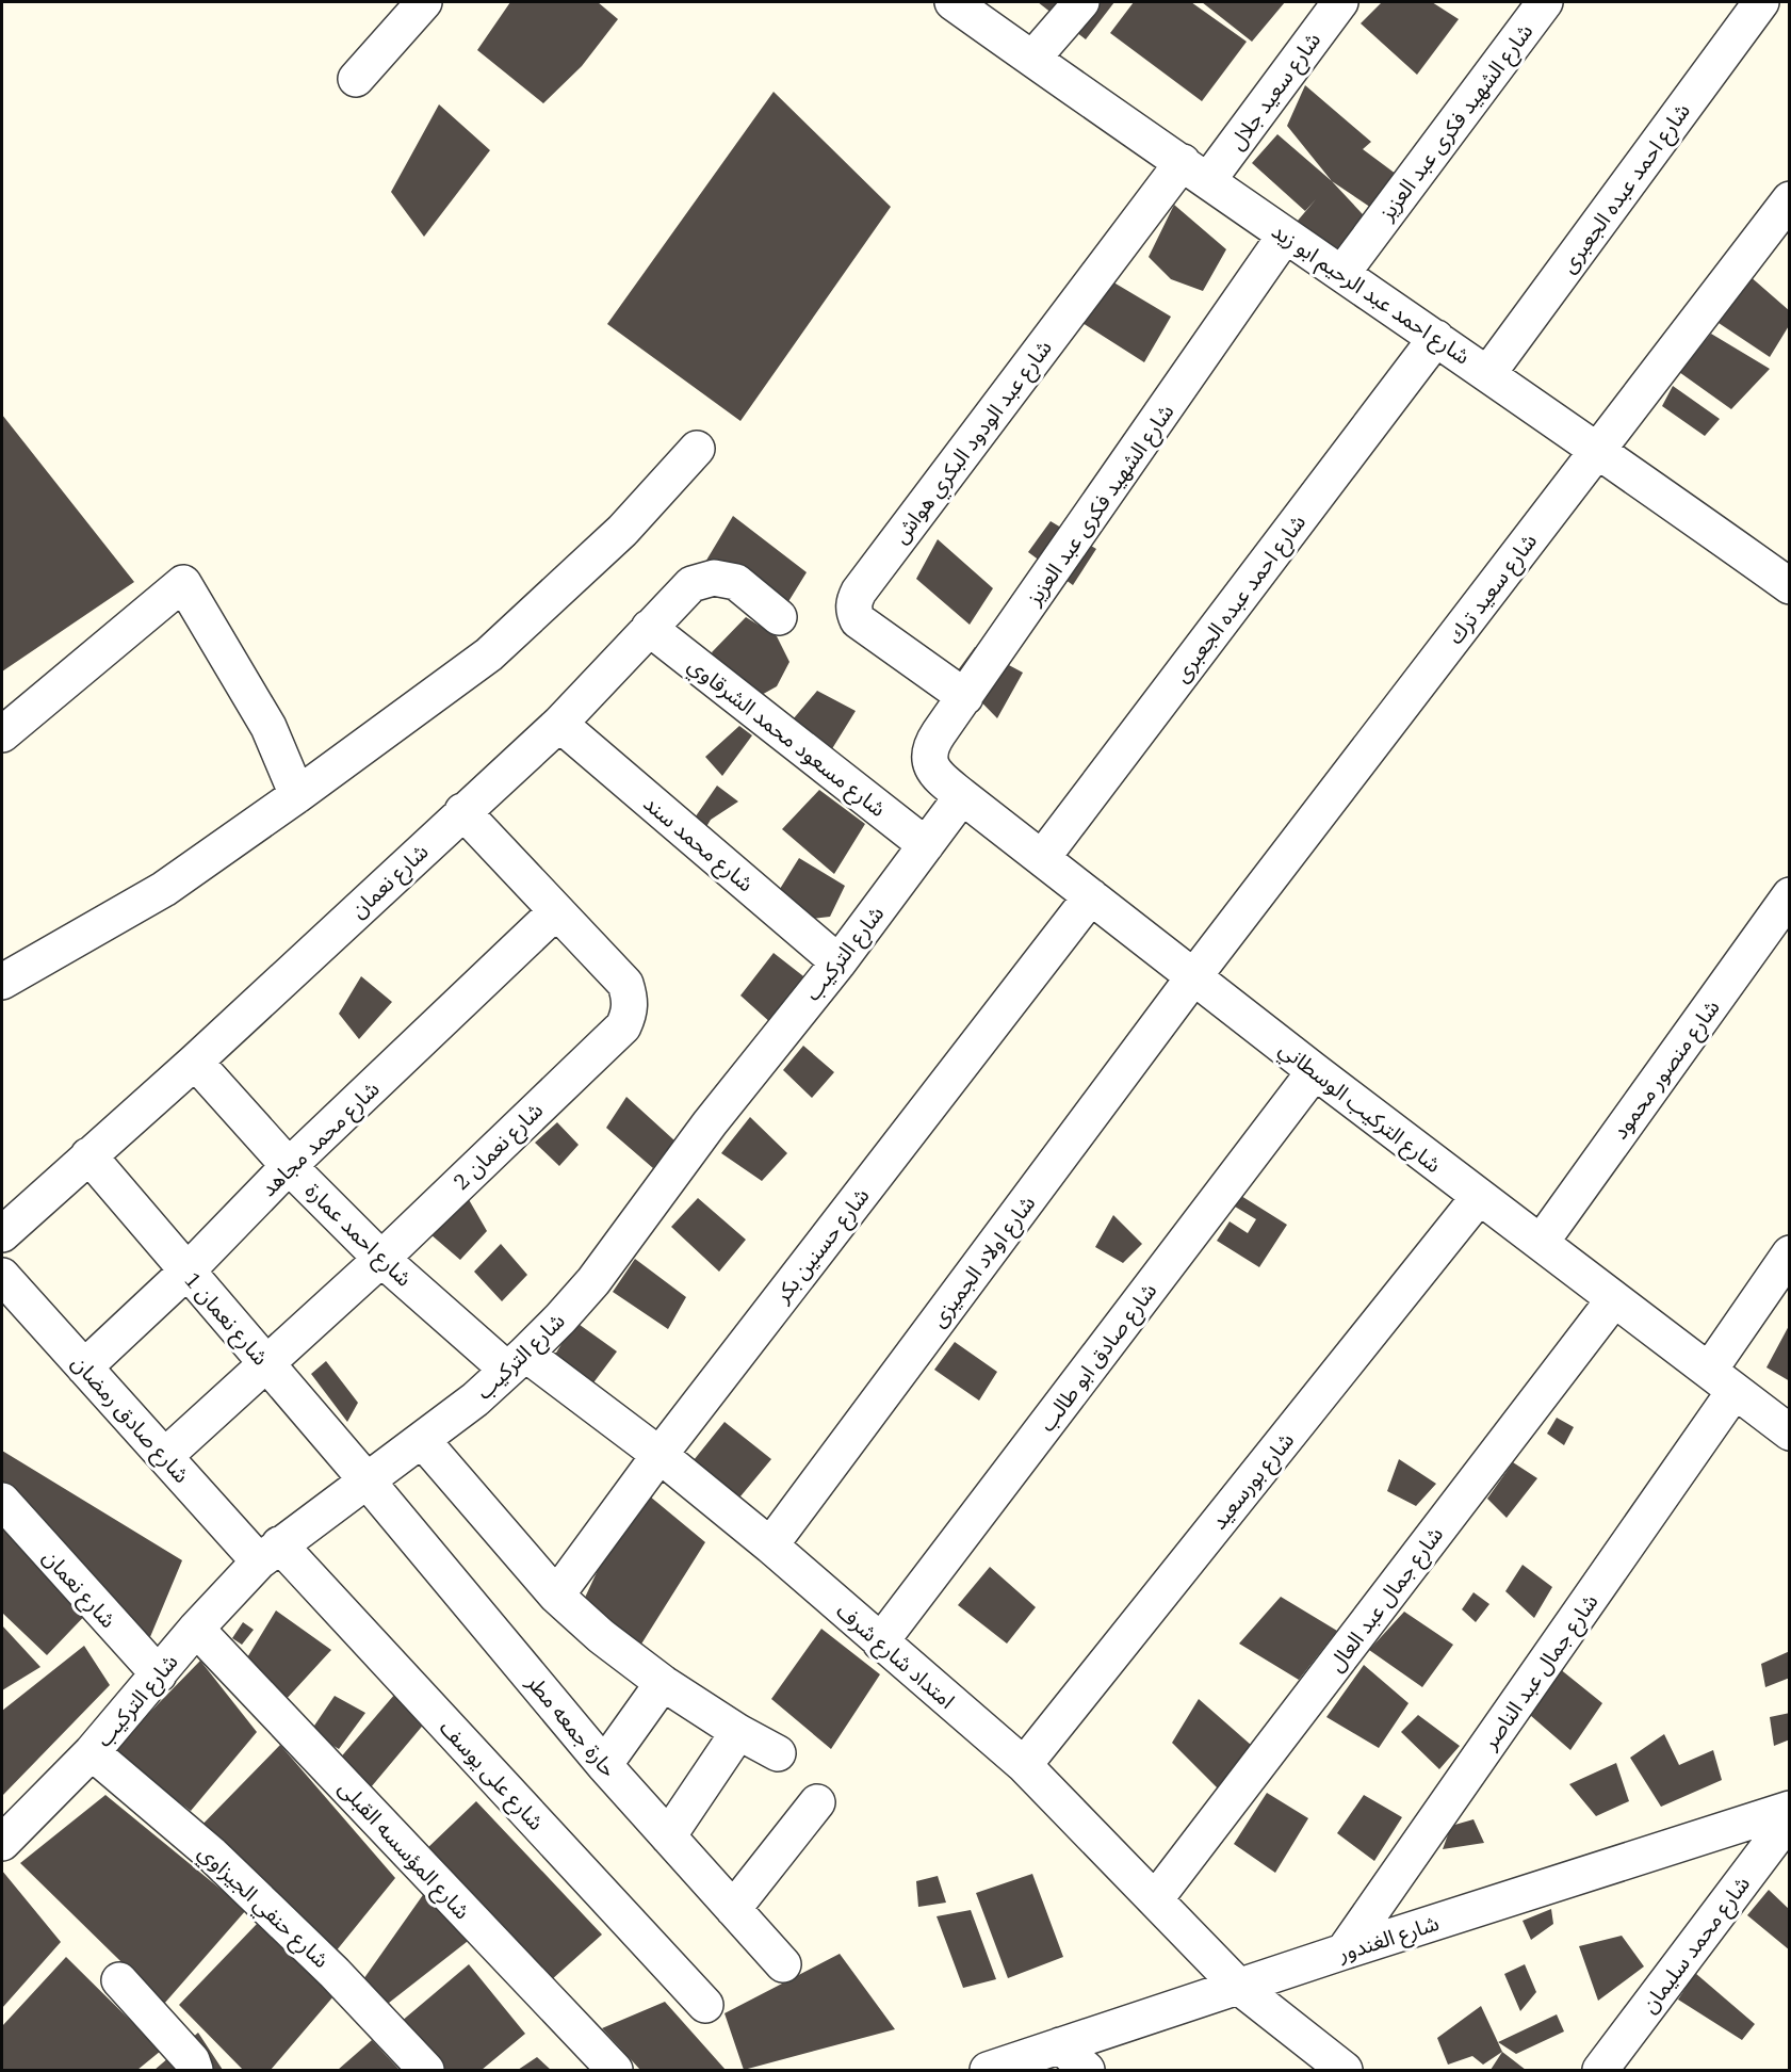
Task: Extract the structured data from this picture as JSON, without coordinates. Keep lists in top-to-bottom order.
{
  "streets": {
    "street": [
      "شارع سعيد جلال",
      "شارع الشهيد فكرى عبد العزيز",
      "شارع احمد عبده الجعبرى",
      "شارع احمد عبد الرحيم ابو زيد",
      "شارع عبد الودود البكري هواش",
      "شارع سعيد ترك",
      "شارع مسعود محمد الشرقاوي",
      "شارع محمد سند",
      "شارع نعمان",
      "شارع التركيب",
      "شارع منصور محمود",
      "شارع التركيب الوسطاني",
      "شارع محمد مجاهد",
      "شارع نعمان 2",
      "شارع احمد عمارة",
      "شارع حسنين بكر",
      "شارع اولاد الجميزى",
      "شارع نعمان 1",
      "شارع صادق ابو طالب",
      "شارع صادق رمضان",
      "شارع بورسعيد",
      "شارع جمال عبد العال",
      "امتداد شارع شرف",
      "شارع جمال عبد الناصر",
      "حارة جمعه مطر",
      "شارع على يوسف",
      "شارع المؤسسه القبلى",
      "شارع حنفي الجيزاوي",
      "شارع الغندور",
      "شارع محمد سليمان"
    ]
  },
  "crossings": [
    ["شارع سعيد جلال", "شارع احمد عبد الرحيم ابو زيد"],
    ["شارع سعيد جلال", "شارع عبد الودود البكري هواش"],
    ["شارع الشهيد فكرى عبد العزيز", "شارع احمد عبد الرحيم ابو زيد"],
    ["شارع الشهيد فكرى عبد العزيز", "شارع عبد الودود البكري هواش"],
    ["شارع الشهيد فكرى عبد العزيز", "شارع التركيب"],
    ["شارع الشهيد فكرى عبد العزيز", "شارع التركيب الوسطاني"],
    ["شارع احمد عبده الجعبرى", "شارع احمد عبد الرحيم ابو زيد"],
    ["شارع احمد عبده الجعبرى", "شارع التركيب الوسطاني"],
    ["شارع احمد عبد الرحيم ابو زيد", "شارع عبد الودود البكري هواش"],
    ["شارع احمد عبد الرحيم ابو زيد", "شارع سعيد ترك"],
    ["شارع سعيد ترك", "شارع التركيب الوسطاني"],
    ["شارع سعيد ترك", "شارع اولاد الجميزى"],
    ["شارع مسعود محمد الشرقاوي", "شارع نعمان"],
    ["شارع مسعود محمد الشرقاوي", "شارع التركيب"],
    ["شارع محمد سند", "شارع نعمان"],
    ["شارع محمد سند", "شارع التركيب"],
    ["شارع نعمان", "شارع التركيب"],
    ["شارع نعمان", "شارع نعمان 2"],
    ["شارع نعمان", "شارع احمد عمارة"],
    ["شارع نعمان", "شارع نعمان 1"],
    ["شارع التركيب", "شارع التركيب الوسطاني"],
    ["شارع التركيب", "شارع احمد عمارة"],
    ["شارع التركيب", "شارع نعمان 1"],
    ["شارع التركيب", "شارع صادق رمضان"],
    ["شارع التركيب", "امتداد شارع شرف"],
    ["شارع التركيب", "حارة جمعه مطر"],
    ["شارع التركيب", "شارع على يوسف"],
    ["شارع التركيب", "شارع المؤسسه القبلى"],
    ["شارع التركيب", "شارع حنفي الجيزاوي"],
    ["شارع منصور محمود", "شارع التركيب الوسطاني"],
    ["شارع التركيب الوسطاني", "شارع حسنين بكر"],
    ["شارع التركيب الوسطاني", "شارع اولاد الجميزى"],
    ["شارع التركيب الوسطاني", "شارع صادق ابو طالب"],
    ["شارع التركيب الوسطاني", "شارع بورسعيد"],
    ["شارع التركيب الوسطاني", "شارع جمال عبد العال"],
    ["شارع التركيب الوسطاني", "شارع جمال عبد الناصر"],
    ["شارع محمد مجاهد", "شارع نعمان 2"],
    ["شارع محمد مجاهد", "شارع احمد عمارة"],
    ["شارع محمد مجاهد", "شارع نعمان 1"],
    ["شارع محمد مجاهد", "شارع صادق رمضان"],
    ["شارع نعمان 2", "شارع احمد عمارة"],
    ["شارع نعمان 2", "شارع نعمان 1"],
    ["شارع نعمان 2", "شارع صادق رمضان"],
    ["شارع احمد عمارة", "امتداد شارع شرف"],
    ["شارع حسنين بكر", "امتداد شارع شرف"],
    ["شارع اولاد الجميزى", "امتداد شارع شرف"],
    ["شارع نعمان 1", "حارة جمعه مطر"],
    ["شارع صادق ابو طالب", "امتداد شارع شرف"],
    ["شارع صادق رمضان", "شارع على يوسف"],
    ["شارع بورسعيد", "امتداد شارع شرف"],
    ["شارع جمال عبد العال", "امتداد شارع شرف"],
    ["امتداد شارع شرف", "شارع الغندور"],
    ["شارع جمال عبد الناصر", "شارع الغندور"]
  ]
}
